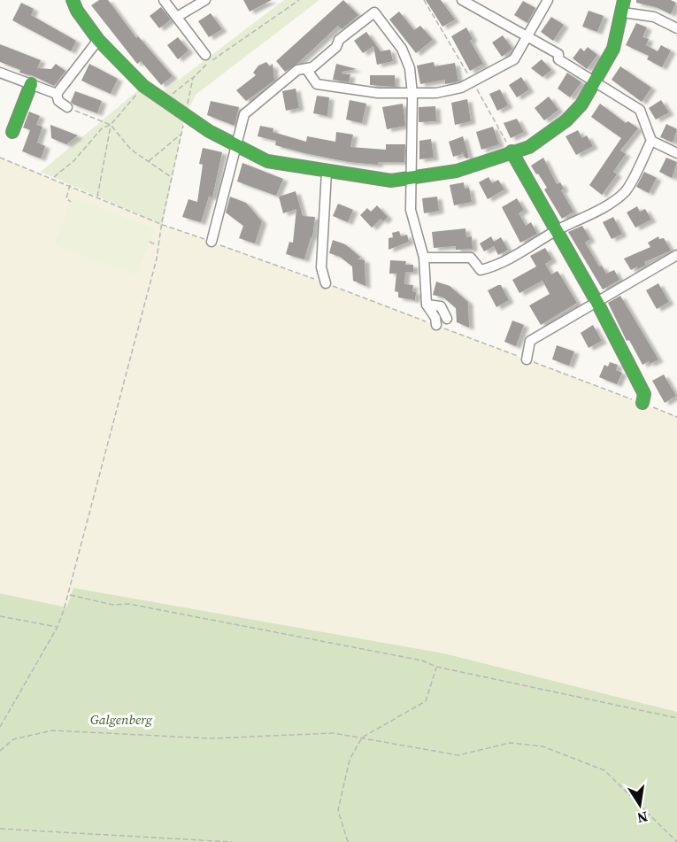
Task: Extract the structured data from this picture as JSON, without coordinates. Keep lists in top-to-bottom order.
{
  "parks": ["Galgenberg"],
  "north": "bottom"
}
